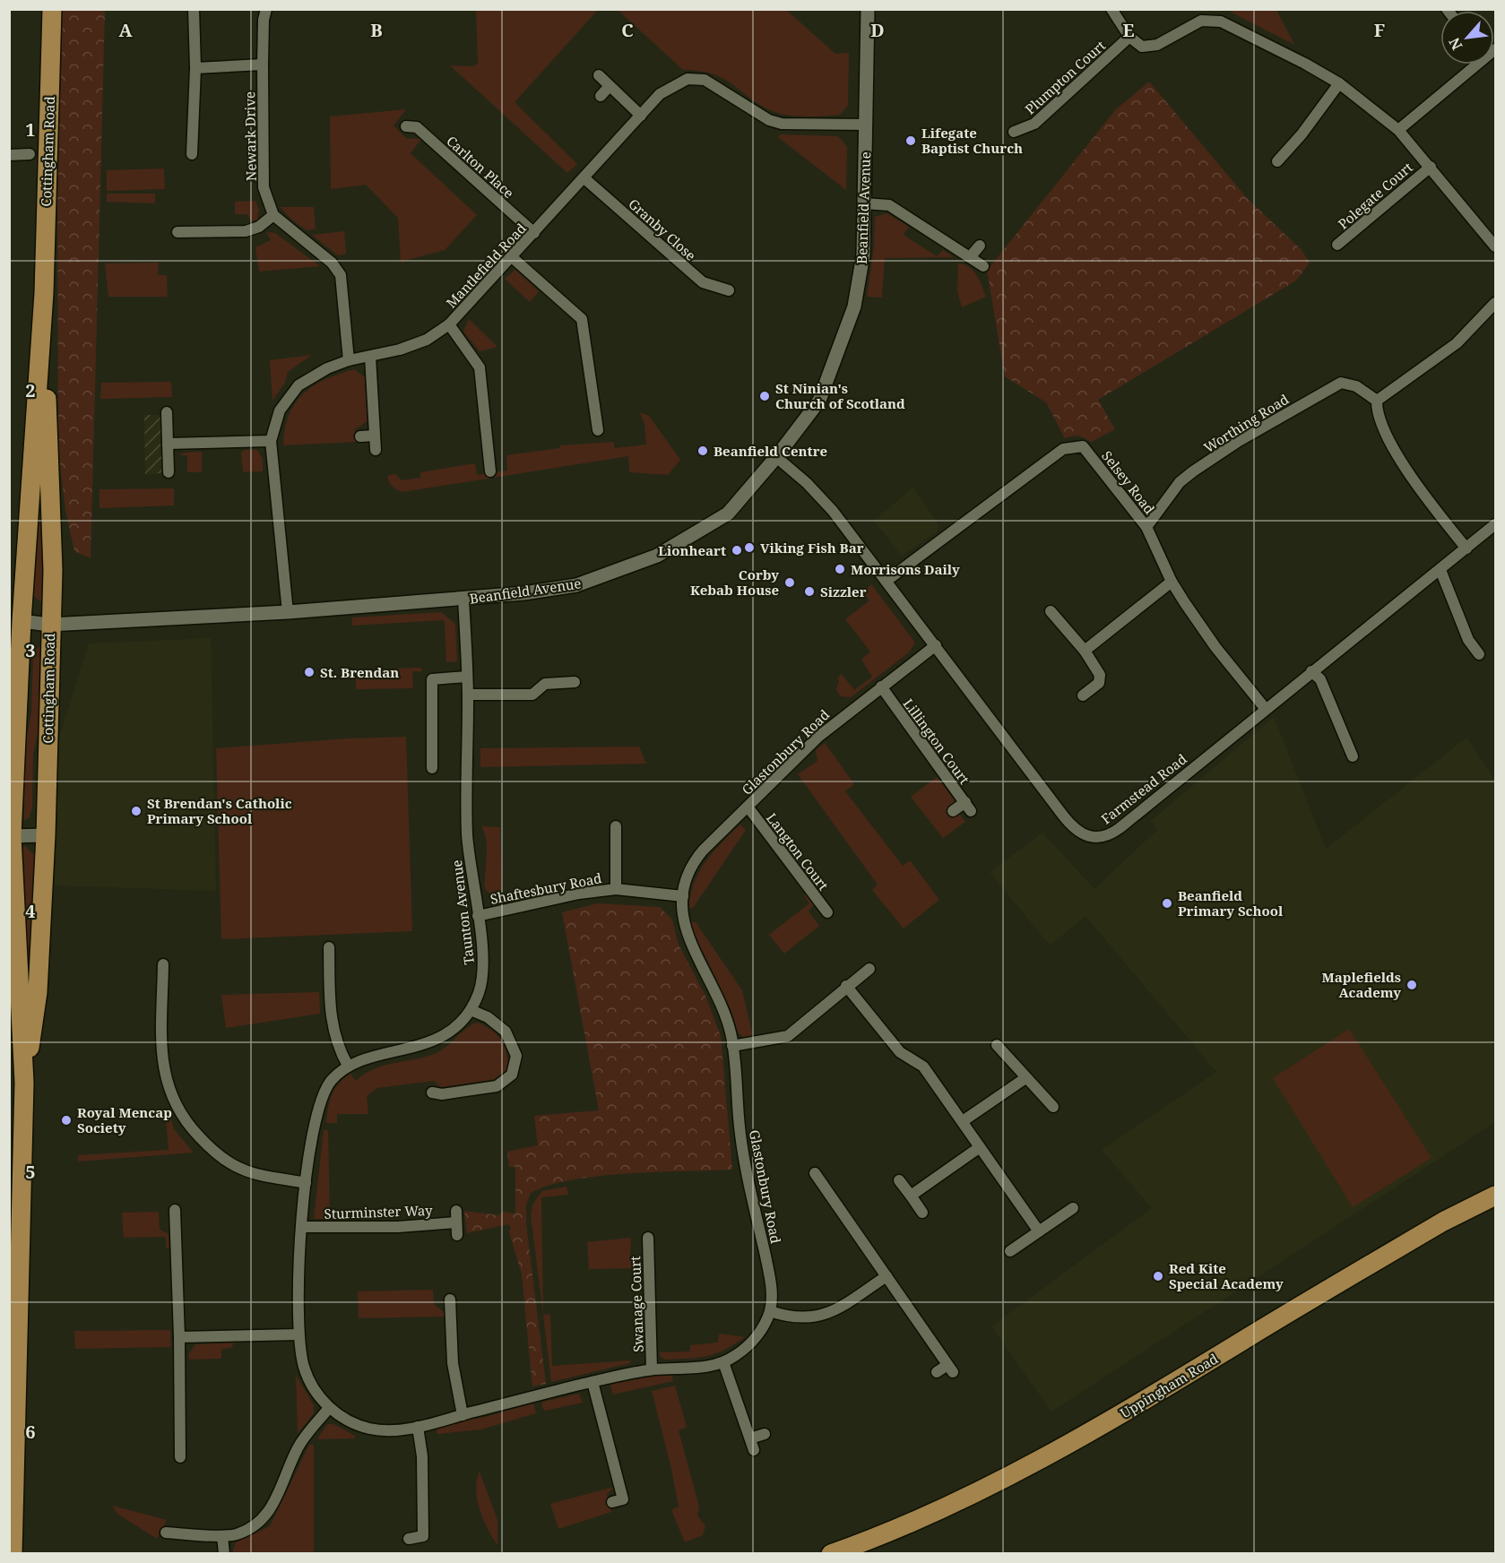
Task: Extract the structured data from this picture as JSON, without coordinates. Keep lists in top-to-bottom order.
{
  "streets": {
    "highway": ["Cottingham Road", "Uppingham Road"],
    "street": [
      "Plumpton Court",
      "Newark Drive",
      "Carlton Place",
      "Polegate Court",
      "Beanfield Avenue",
      "Granby Close",
      "Mantlefield Road",
      "Worthing Road",
      "Selsey Road",
      "Lillington Court",
      "Glastonbury Road",
      "Farmstead Road",
      "Langton Court",
      "Shaftesbury Road",
      "Taunton Avenue",
      "Sturminster Way",
      "Swanage Court"
    ]
  },
  "crossings": [
    ["Cottingham Road", "Beanfield Avenue"],
    ["Carlton Place", "Mantlefield Road"],
    ["Beanfield Avenue", "Mantlefield Road"],
    ["Beanfield Avenue", "Farmstead Road"],
    ["Beanfield Avenue", "Taunton Avenue"],
    ["Granby Close", "Mantlefield Road"],
    ["Worthing Road", "Selsey Road"],
    ["Selsey Road", "Farmstead Road"],
    ["Lillington Court", "Glastonbury Road"],
    ["Glastonbury Road", "Farmstead Road"],
    ["Glastonbury Road", "Langton Court"],
    ["Glastonbury Road", "Shaftesbury Road"],
    ["Glastonbury Road", "Swanage Court"],
    ["Shaftesbury Road", "Taunton Avenue"]
  ],
  "places": [
    "Lifegate Baptist Church",
    "St Ninian's Church of Scotland",
    "Beanfield Centre",
    "Viking Fish Bar",
    "Lionheart",
    "Morrisons Daily",
    "Corby Kebab House",
    "Sizzler",
    "St. Brendan",
    "St Brendan's Catholic Primary School",
    "Beanfield Primary School",
    "Maplefields Academy",
    "Royal Mencap Society",
    "Red Kite Special Academy"
  ],
  "north": "bottom left",
  "grid": {
    "columns": [
      "A",
      "B",
      "C",
      "D",
      "E",
      "F"
    ],
    "rows": [
      "1",
      "2",
      "3",
      "4",
      "5",
      "6"
    ]
  }
}
